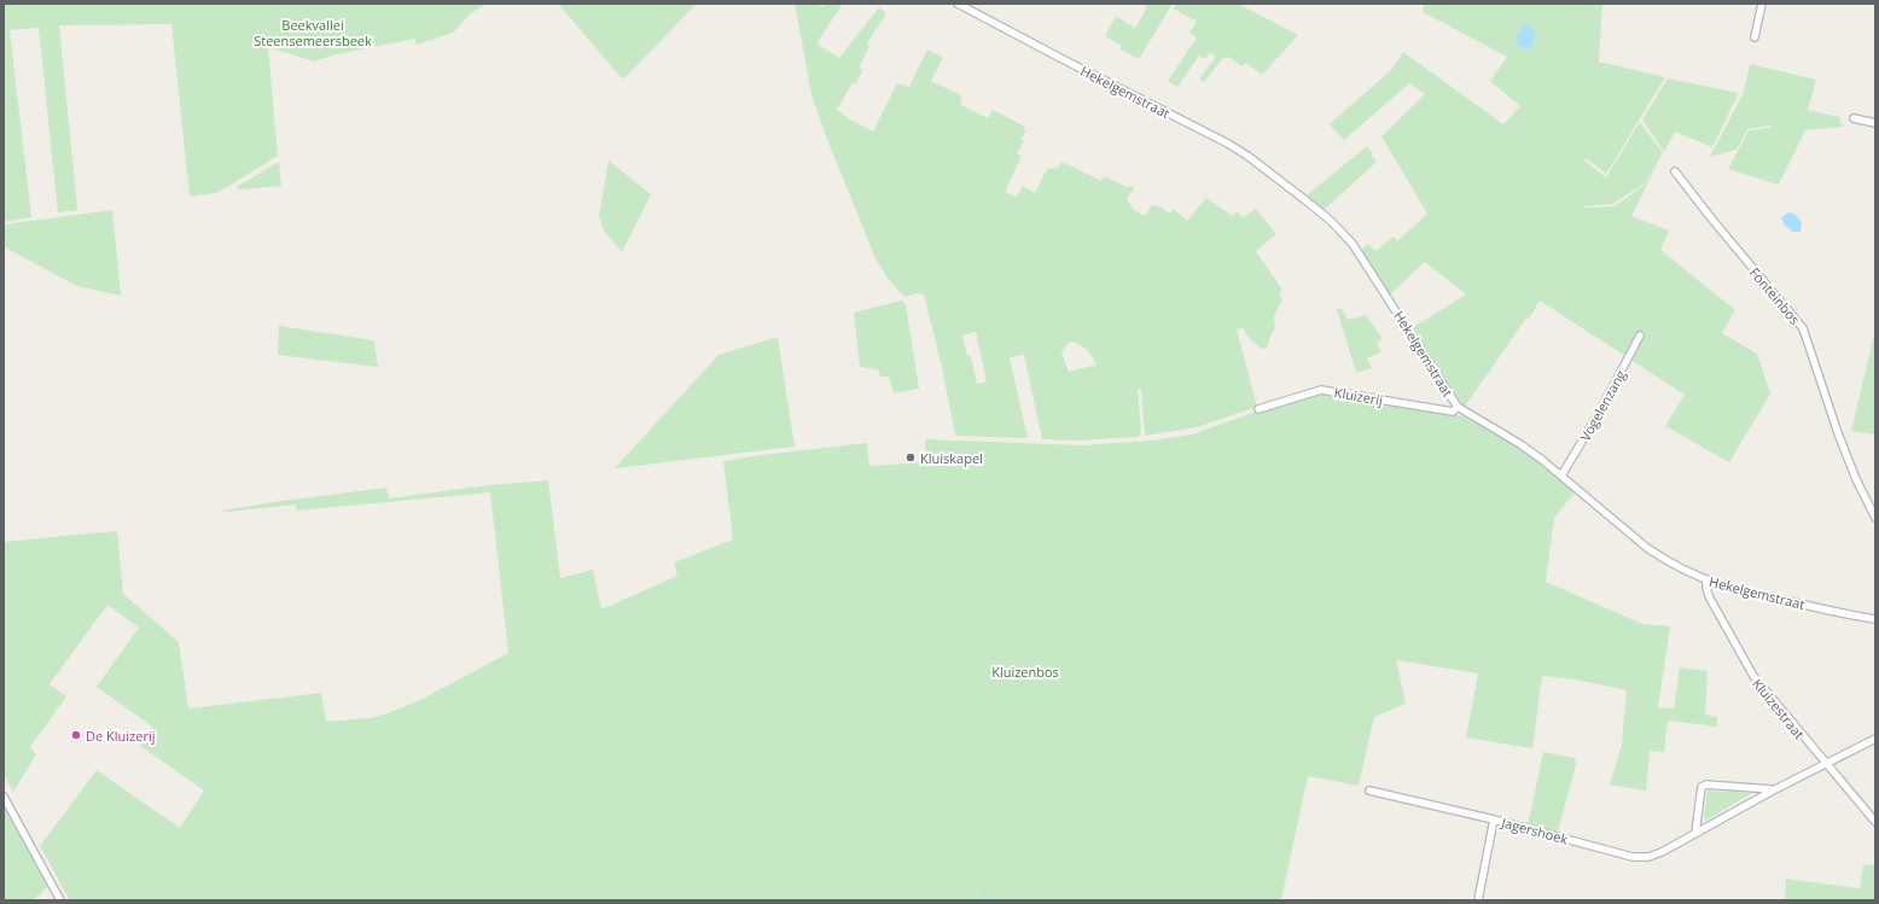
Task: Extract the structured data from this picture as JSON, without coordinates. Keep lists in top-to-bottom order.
{
  "streets": {
    "street": [
      "Hekelgemstraat",
      "Fonteinbos",
      "Kluizerij",
      "Vogelenzang",
      "Kluizestraat",
      "Jagershoek"
    ]
  },
  "crossings": [
    ["Hekelgemstraat", "Kluizerij"],
    ["Hekelgemstraat", "Vogelenzang"],
    ["Hekelgemstraat", "Kluizestraat"],
    ["Kluizestraat", "Jagershoek"]
  ],
  "parks": ["Beekvallei Steensemeersbeek", "Kluizenbos"],
  "places": ["Kluiskapel", "De Kluizerij"]
}
